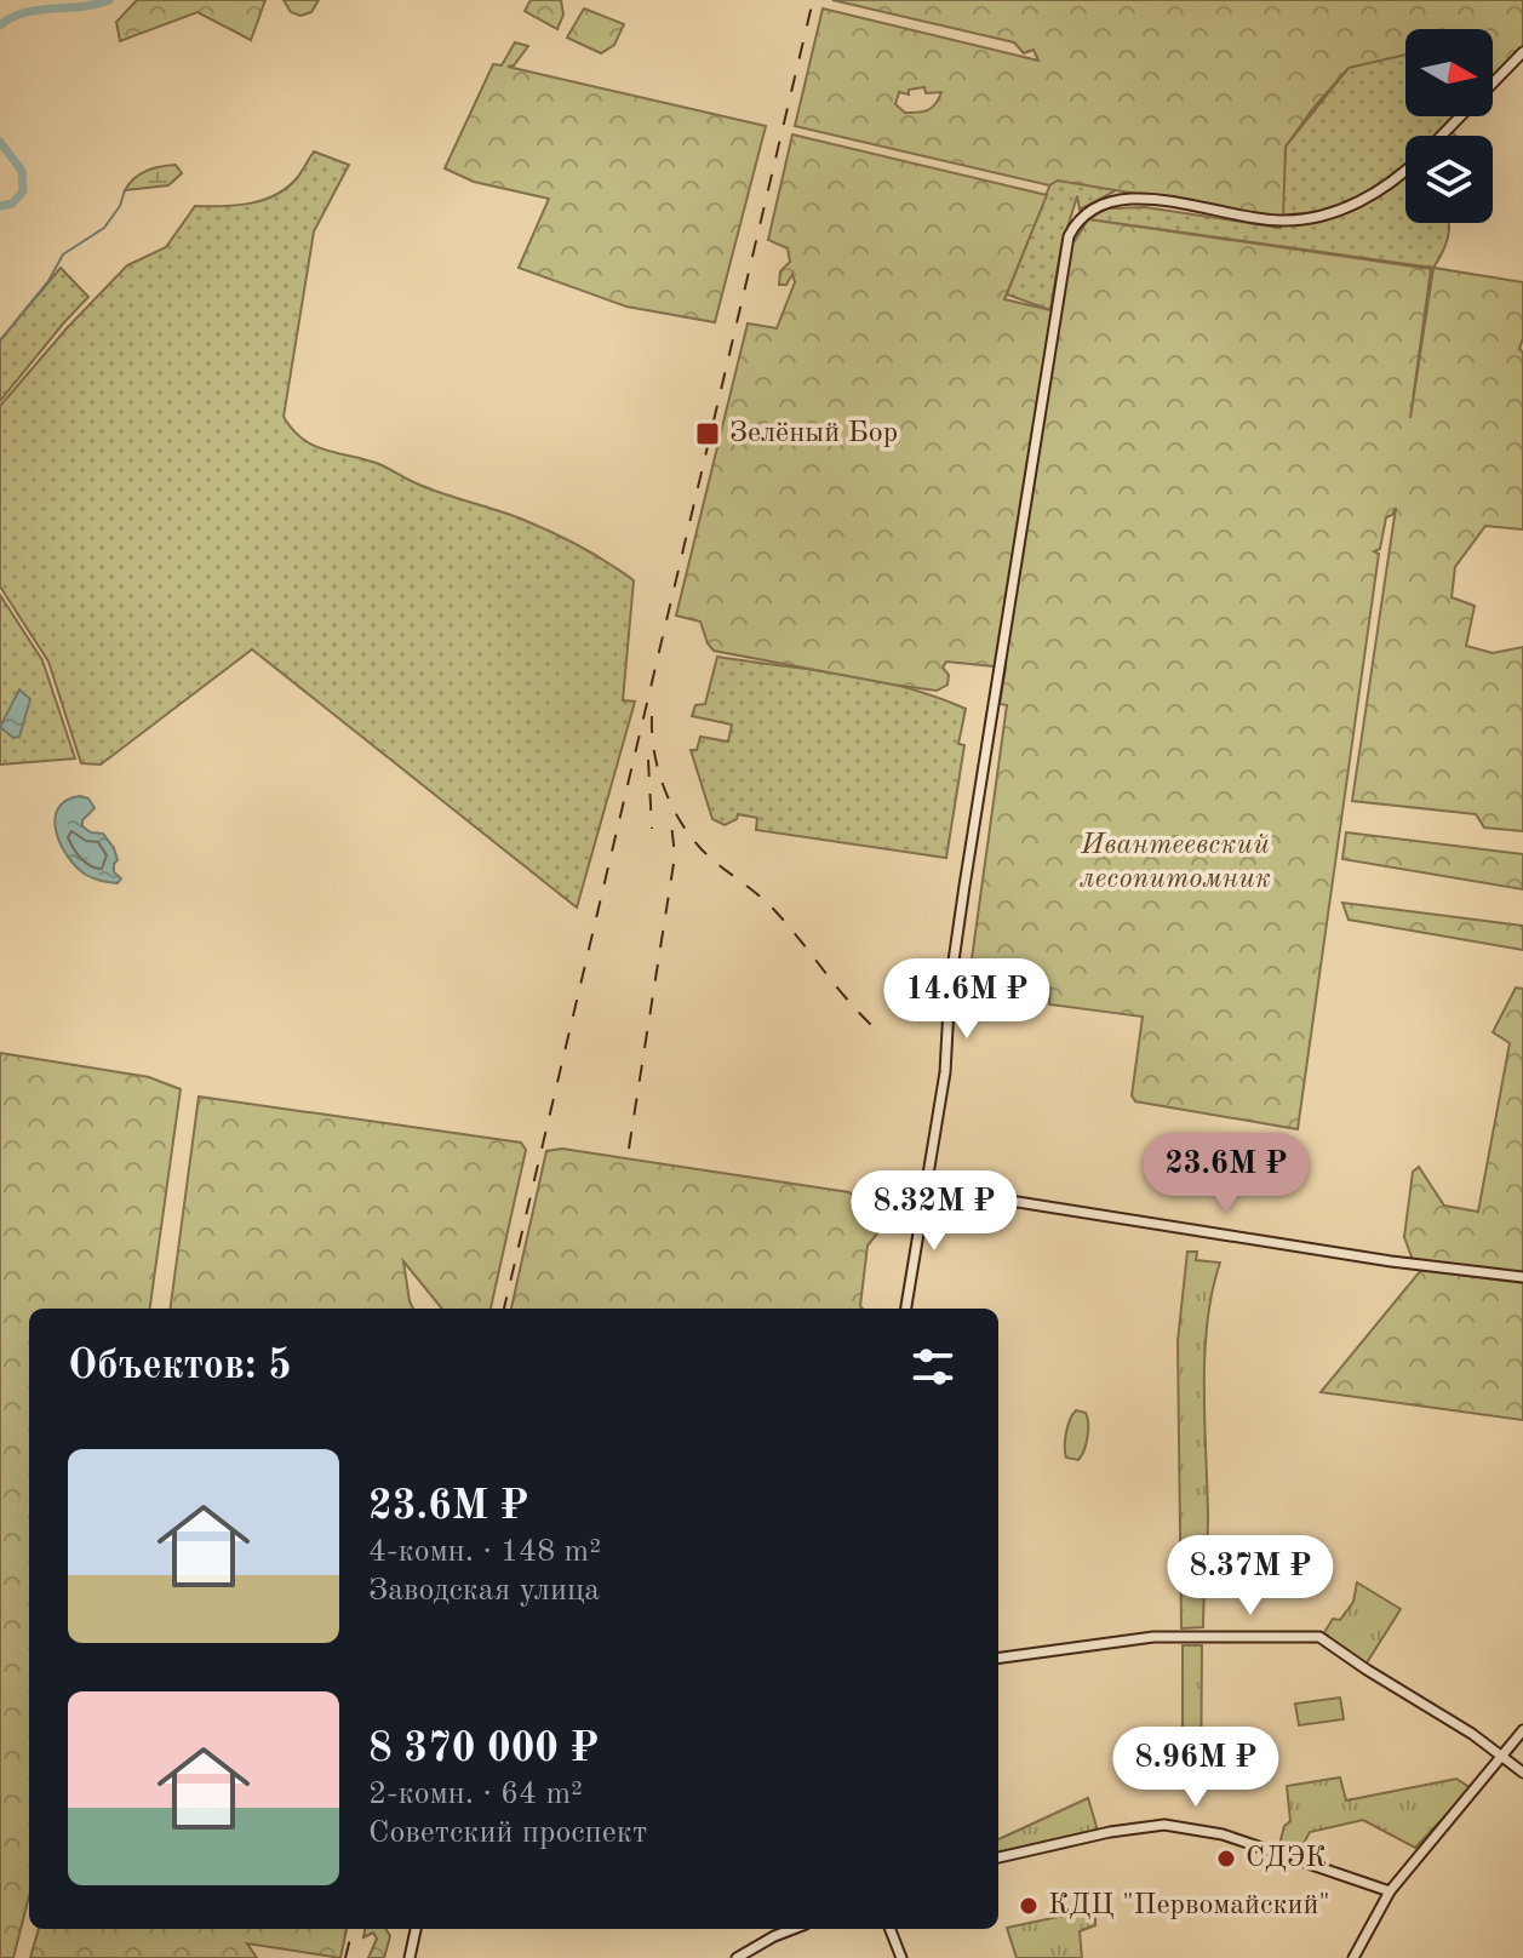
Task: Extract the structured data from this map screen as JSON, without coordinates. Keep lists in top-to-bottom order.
{
  "parks": ["Ивантеевский лесопитомник"],
  "places": {
    "transit": ["Зелёный Бор"],
    "other": ["СДЭК", "КДЦ \"Первомайский\""]
  },
  "north": "right",
  "page": {
    "price": [
      "14.6M ₽",
      "23.6M ₽",
      "8.32M ₽",
      "8.37M ₽",
      "8.96M ₽"
    ],
    "heading": "Объектов: 5",
    "list": [
      {
        "name": "23.6M ₽",
        "note": "4-комн. · 148 m² · Заводская улица"
      },
      {
        "name": "8 370 000 ₽",
        "note": "2-комн. · 64 m² · Советский проспект"
      }
    ]
  }
}
